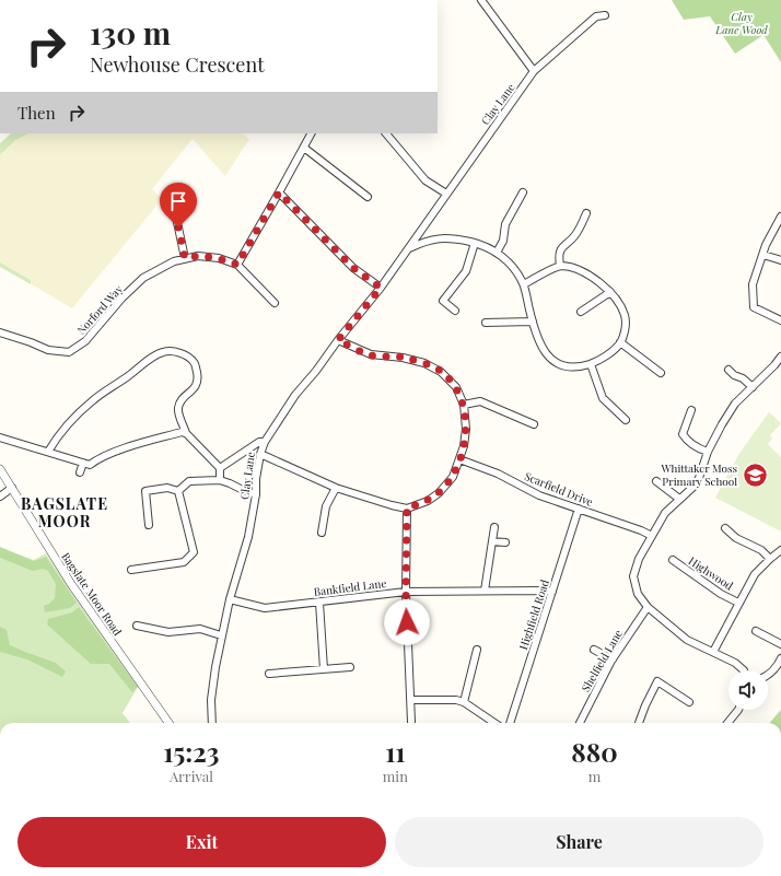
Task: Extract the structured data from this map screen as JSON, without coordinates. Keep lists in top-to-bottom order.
{
  "streets": {
    "street": [
      "Clay Lane",
      "Norford Way",
      "Scarfield Drive",
      "Highwood",
      "Bankfield Lane",
      "Bagslate Moor Road",
      "Highfield Road",
      "Shelfield Lane"
    ]
  },
  "crossings": [
    ["Clay Lane", "Bankfield Lane"],
    ["Scarfield Drive", "Highfield Road"],
    ["Bankfield Lane", "Highfield Road"]
  ],
  "districts": ["BAGSLATE MOOR"],
  "parks": ["Clay Lane Wood"],
  "places": {
    "school or university": ["Whittaker Moss Primary School"]
  },
  "page": {
    "turn": ["130 m", "Newhouse Crescent"],
    "then": "Then",
    "eta": [
      "15:23",
      "Arrival",
      "11",
      "min",
      "880",
      "m"
    ],
    "buttons": ["Exit", "Share"]
  }
}
